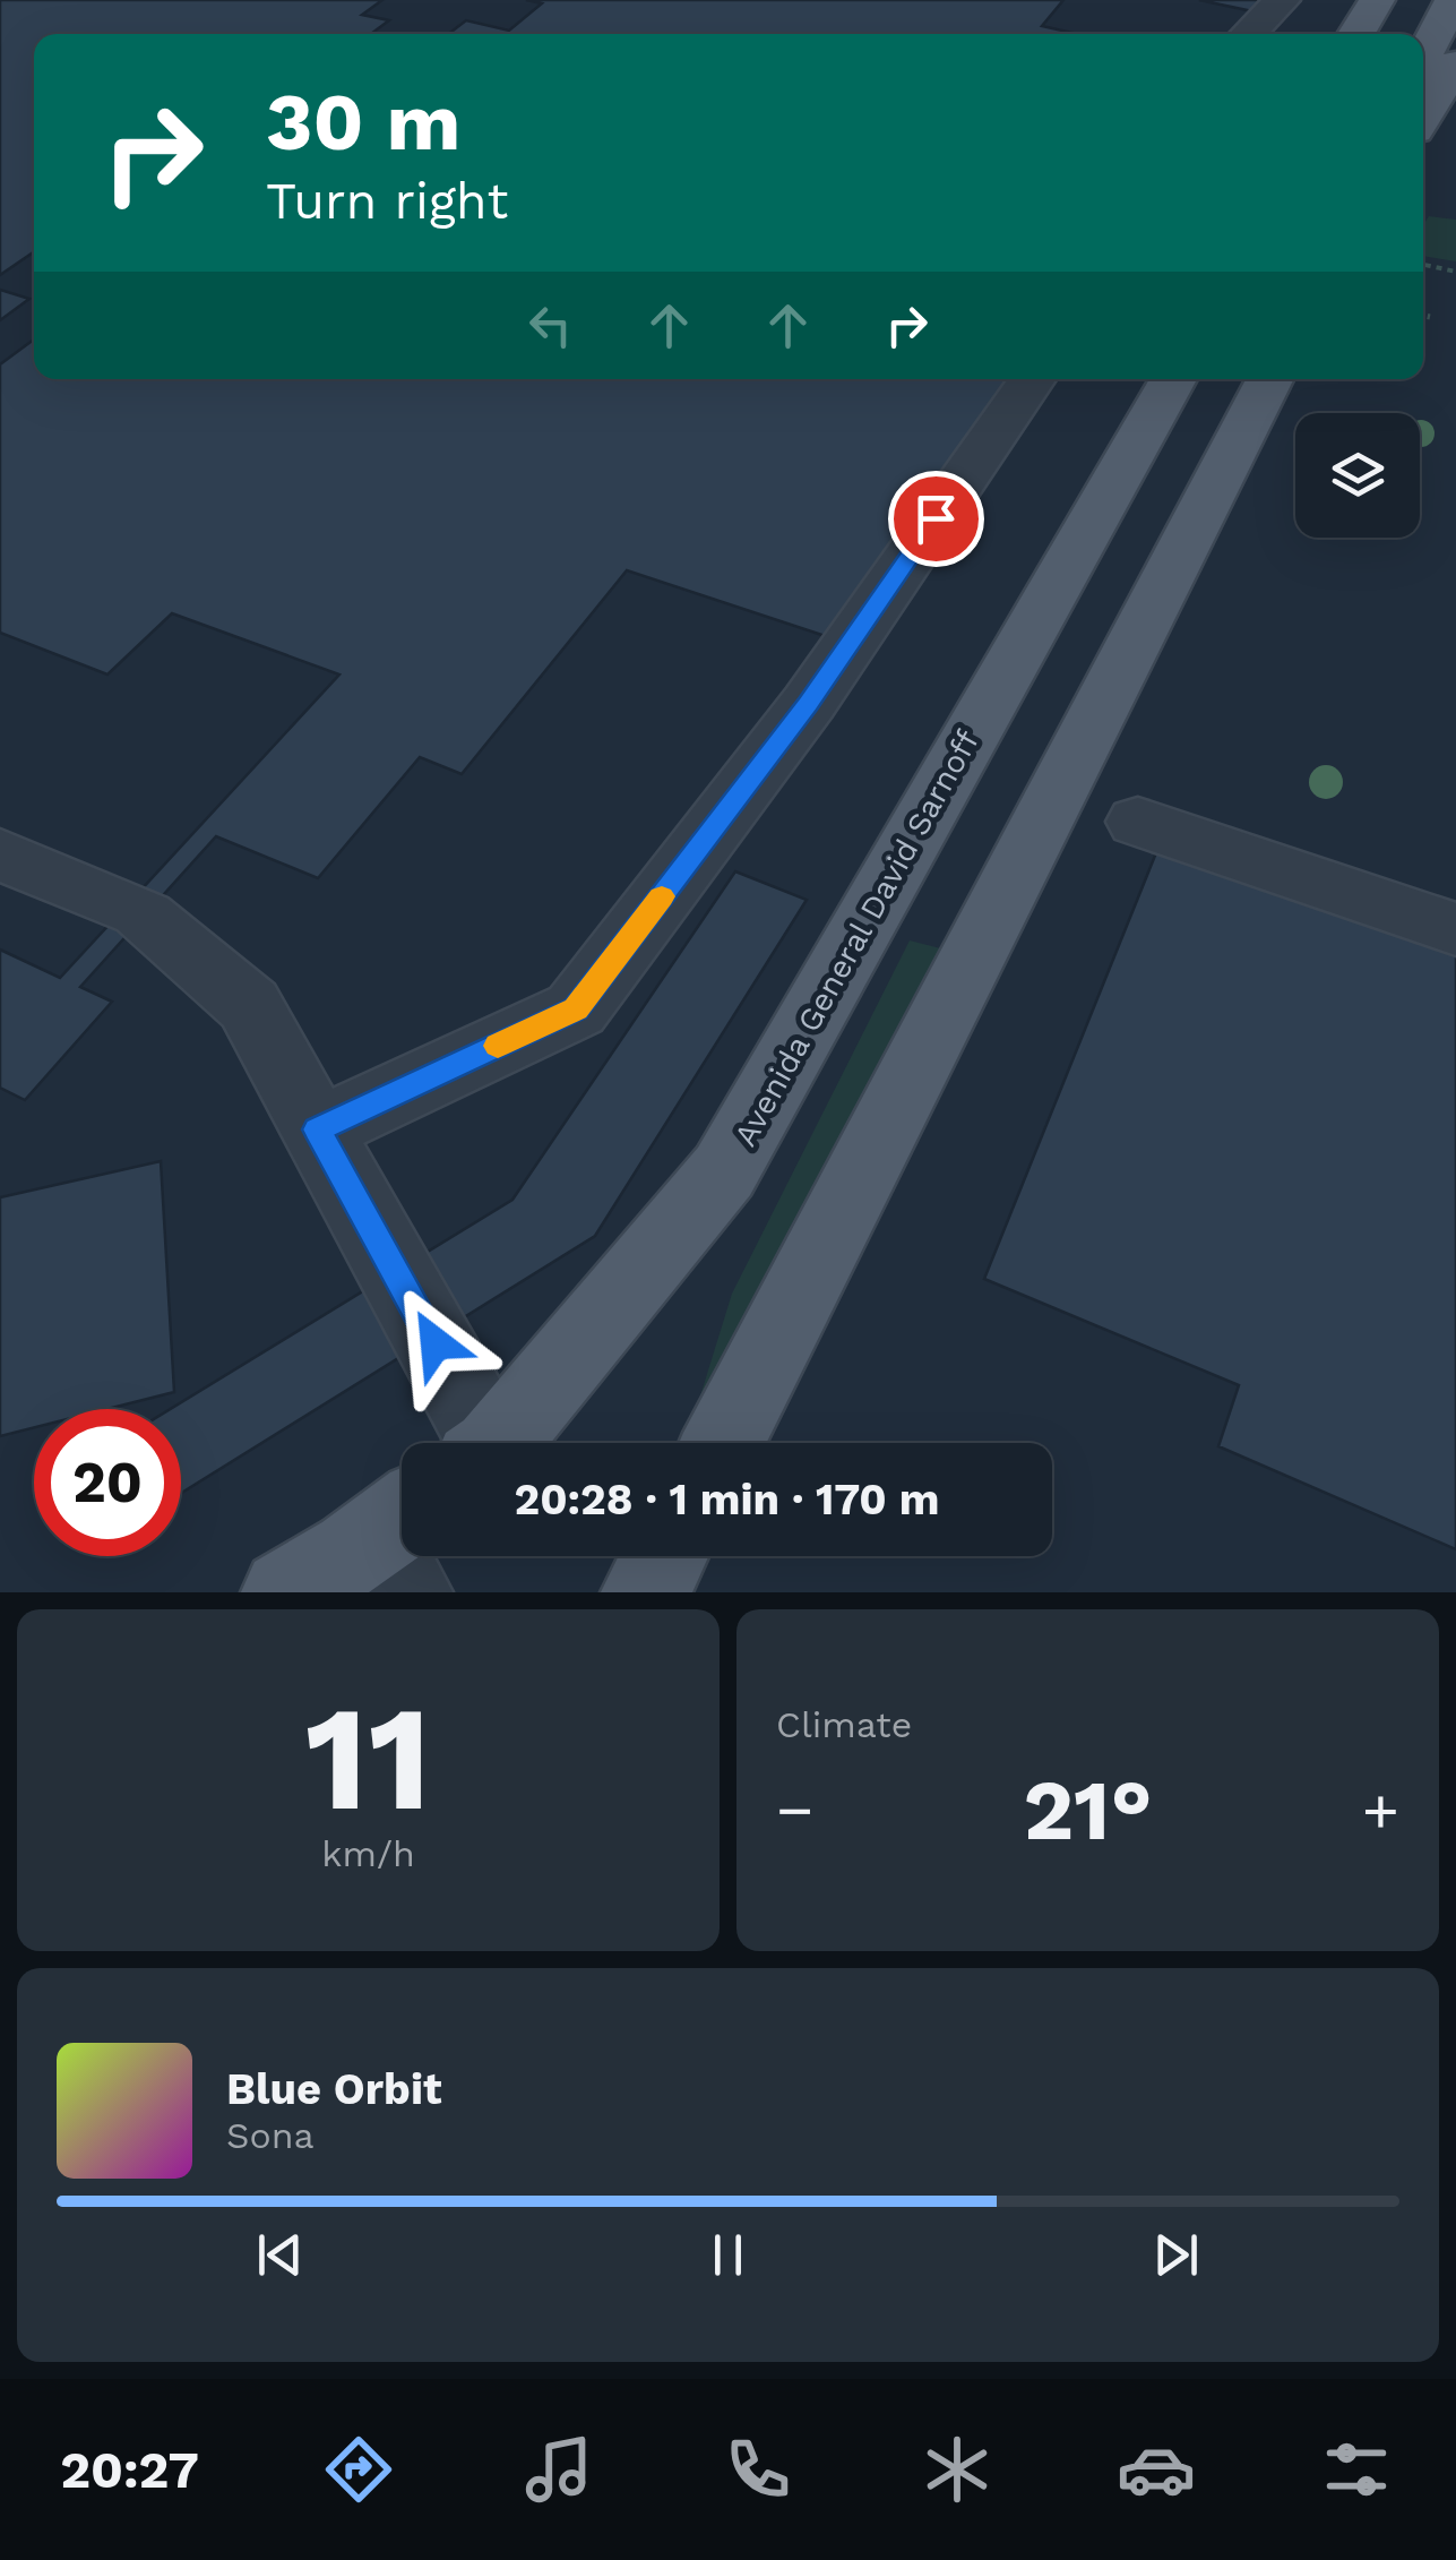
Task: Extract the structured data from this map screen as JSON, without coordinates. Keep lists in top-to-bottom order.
{
  "streets": {
    "main road": ["Avenida General David Sarnoff"]
  },
  "page": {
    "turn": ["30 m", "Turn right"],
    "limit": "20",
    "trip": "20:28 · 1 min · 170 m",
    "tile": [
      ["11", "km/h"],
      "Climate"
    ],
    "heat": ["−", "21°", "+"],
    "song": ["Blue Orbit", "Sona"],
    "tabs": "20:27"
  }
}
